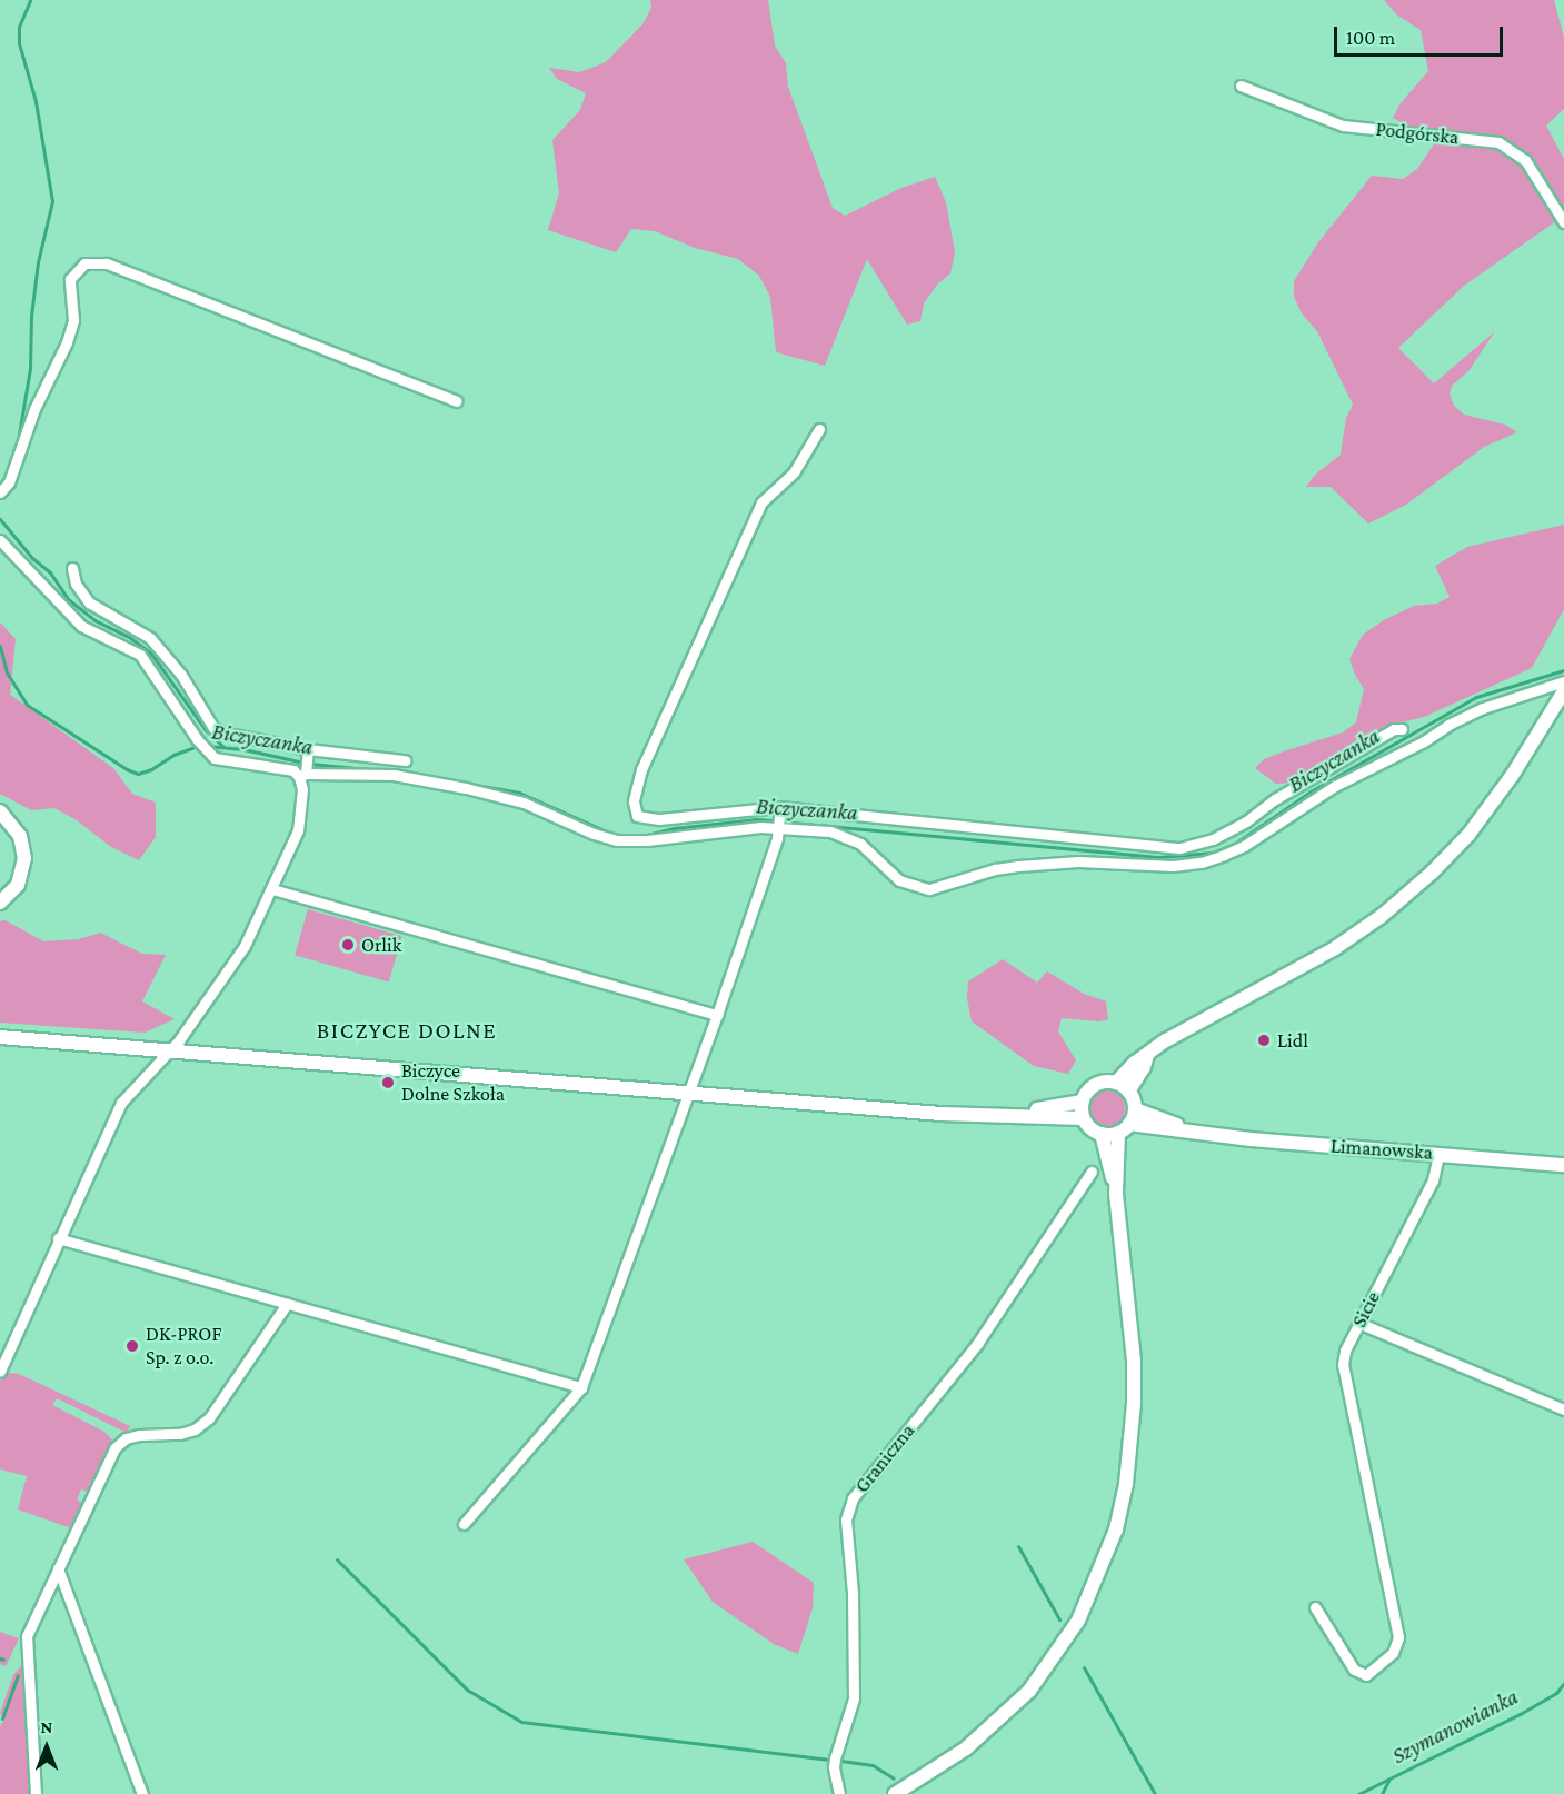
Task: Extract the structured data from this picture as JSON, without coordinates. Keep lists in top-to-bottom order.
{
  "streets": {
    "main road": ["Limanowska"],
    "street": ["Podgórska", "Sicie", "Graniczna"]
  },
  "crossings": [
    ["Limanowska", "Sicie"]
  ],
  "districts": ["BICZYCE DOLNE"],
  "water": ["Biczyczanka", "Szymanowianka"],
  "places": [
    "Orlik",
    "Lidl",
    "Biczyce Dolne Szkoła",
    "DK-PROF Sp. z o.o."
  ],
  "scale_bar": "100 m",
  "north": "top"
}
